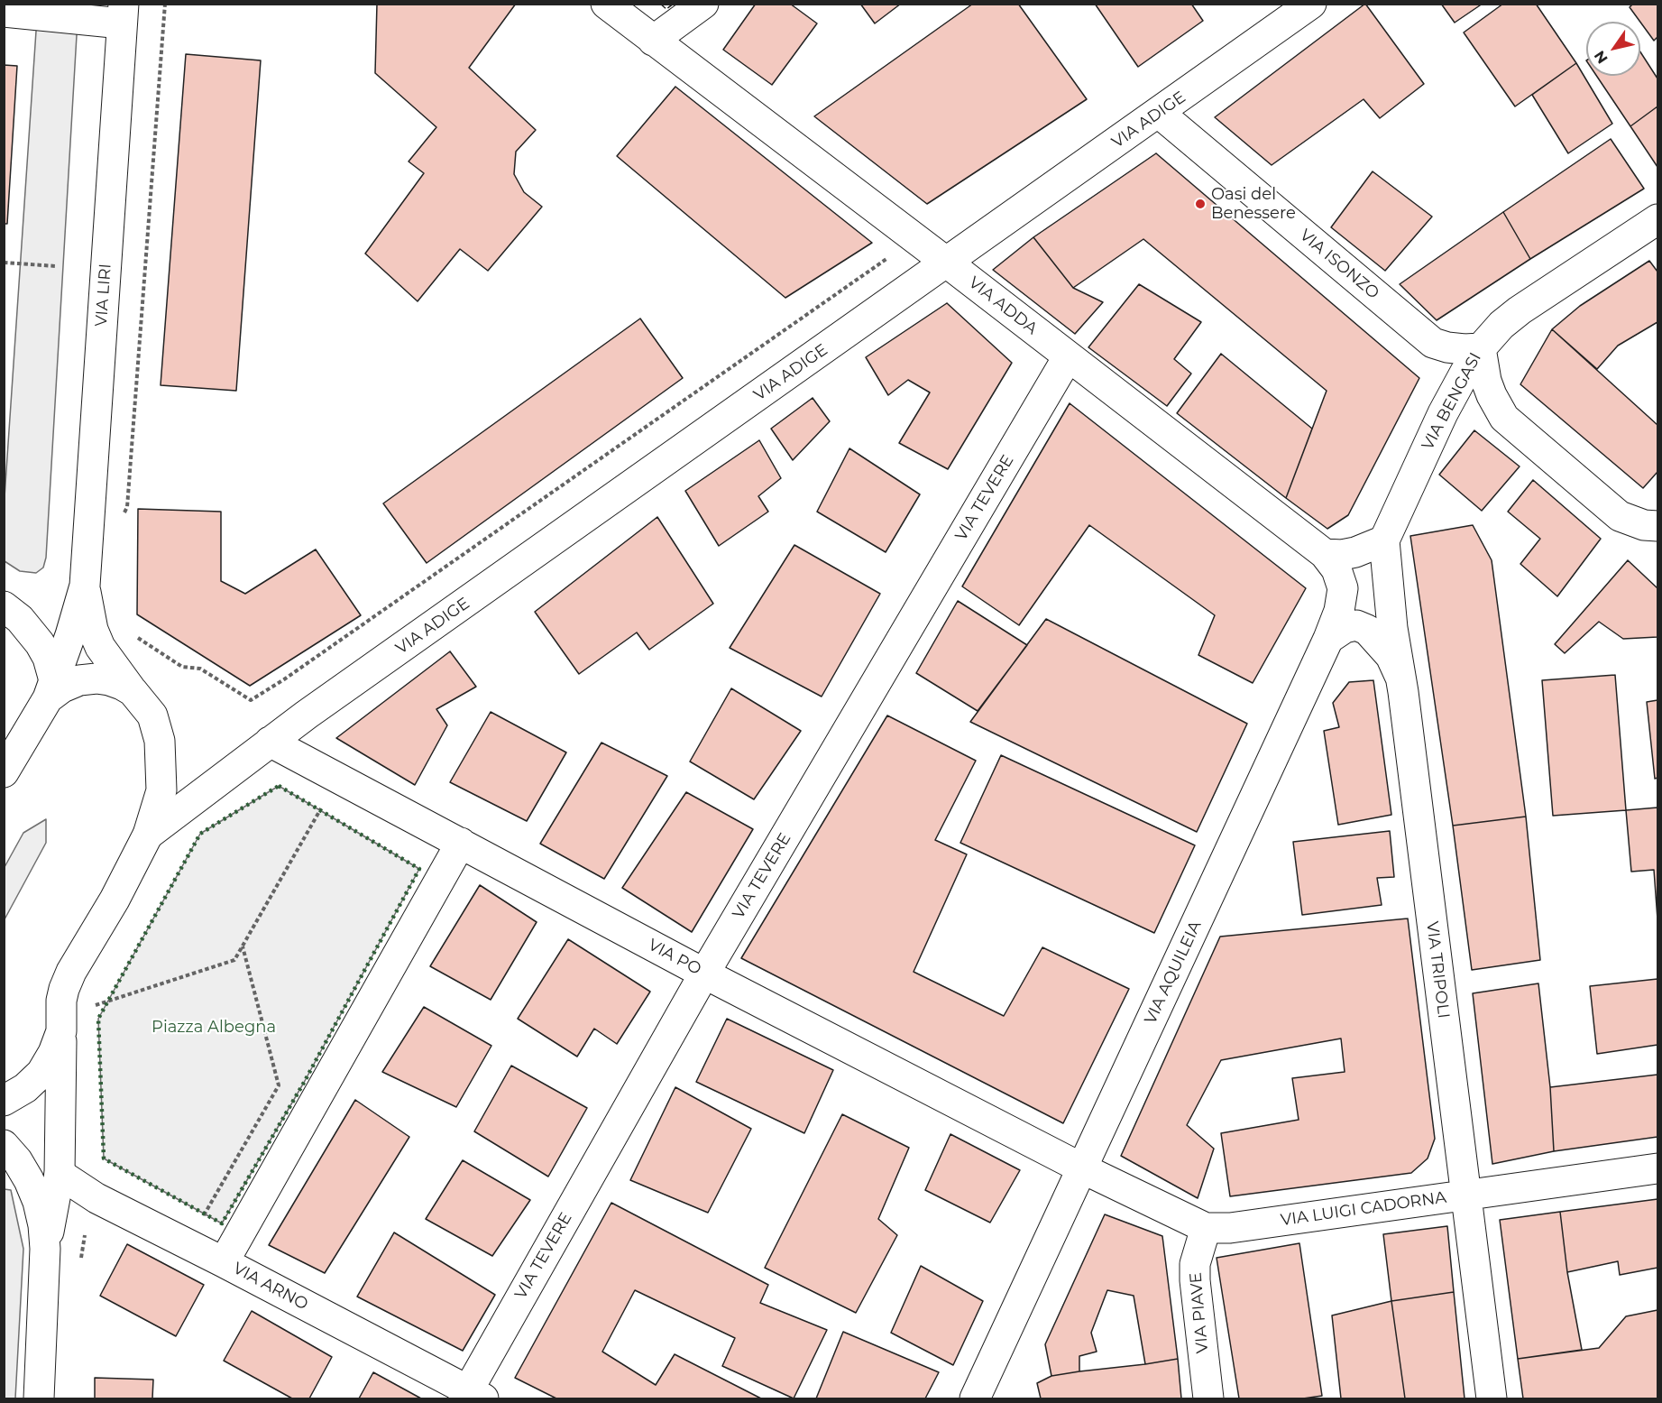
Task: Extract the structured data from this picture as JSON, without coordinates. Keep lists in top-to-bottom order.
{
  "streets": {
    "street": [
      "VIA ADIGE",
      "VIA ISONZO",
      "VIA LIRI",
      "VIA ADDA",
      "VIA BENGASI",
      "VIA TEVERE",
      "VIA PO",
      "VIA TRIPOLI",
      "VIA AQUILEIA",
      "VIA LUIGI CADORNA",
      "VIA ARNO",
      "VIA PIAVE"
    ]
  },
  "crossings": [
    ["VIA ADIGE", "VIA ISONZO"],
    ["VIA ADIGE", "VIA LIRI"],
    ["VIA ADIGE", "VIA ADDA"],
    ["VIA ADIGE", "VIA PO"],
    ["VIA ISONZO", "VIA BENGASI"],
    ["VIA LIRI", "VIA ARNO"],
    ["VIA ADDA", "VIA TEVERE"],
    ["VIA ADDA", "VIA AQUILEIA"],
    ["VIA BENGASI", "VIA TRIPOLI"],
    ["VIA TEVERE", "VIA PO"],
    ["VIA TEVERE", "VIA ARNO"],
    ["VIA PO", "VIA AQUILEIA"],
    ["VIA PO", "VIA LUIGI CADORNA"],
    ["VIA TRIPOLI", "VIA LUIGI CADORNA"],
    ["VIA AQUILEIA", "VIA LUIGI CADORNA"],
    ["VIA LUIGI CADORNA", "VIA PIAVE"]
  ],
  "parks": ["Piazza Albegna"],
  "places": ["Oasi del Benessere"],
  "north": "bottom left"
}
